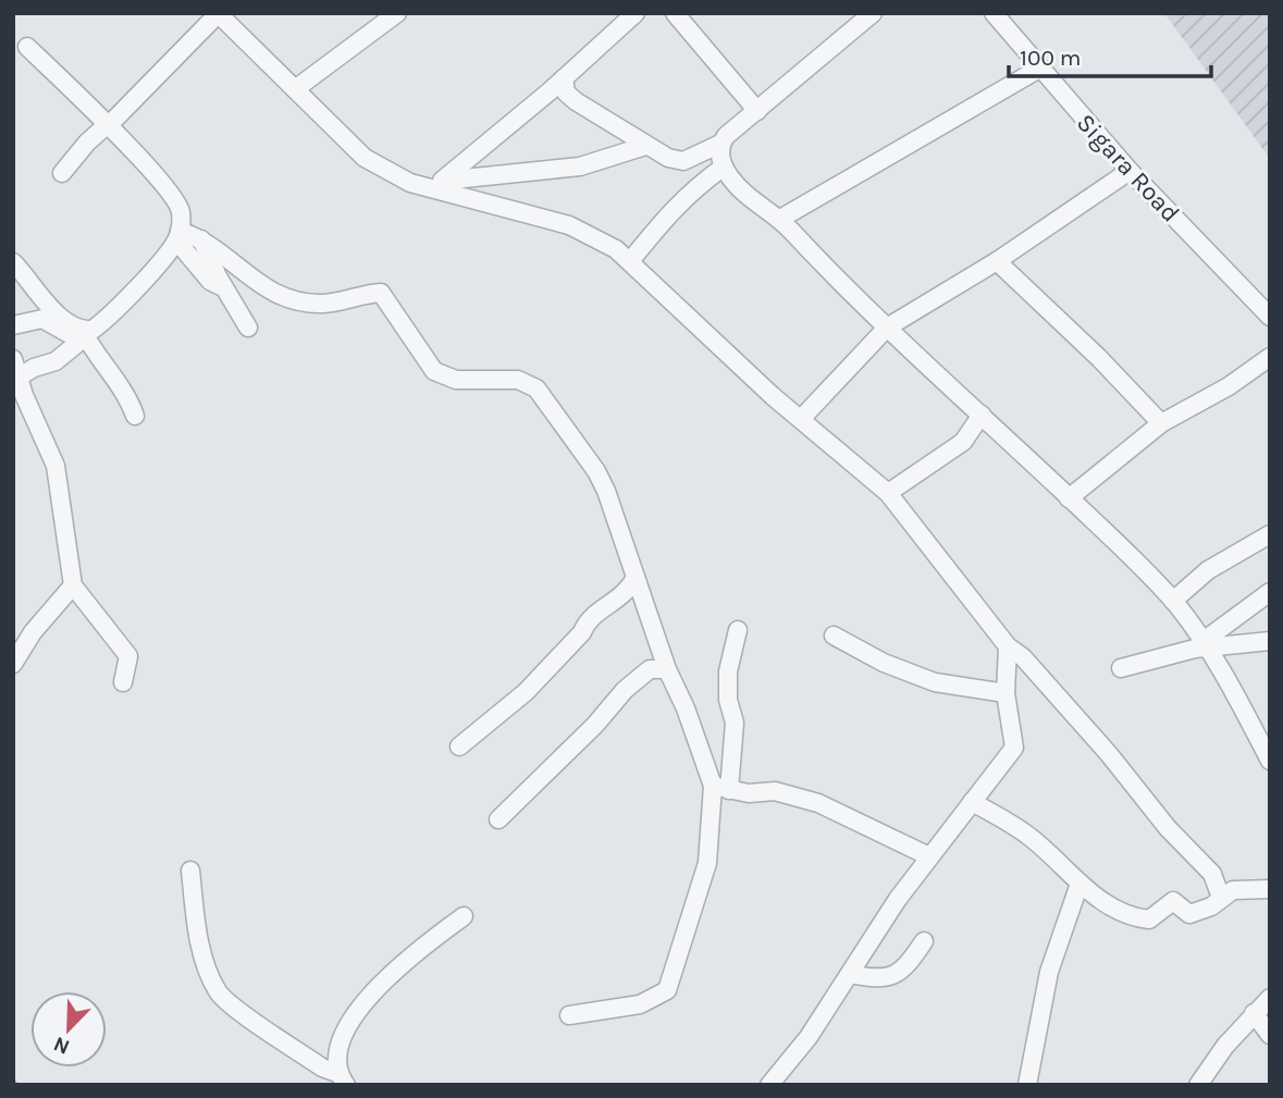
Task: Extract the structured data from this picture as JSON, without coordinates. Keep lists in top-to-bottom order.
{
  "streets": {
    "street": ["Sigara Road"]
  },
  "scale_bar": "100 m",
  "north": "bottom left"
}
